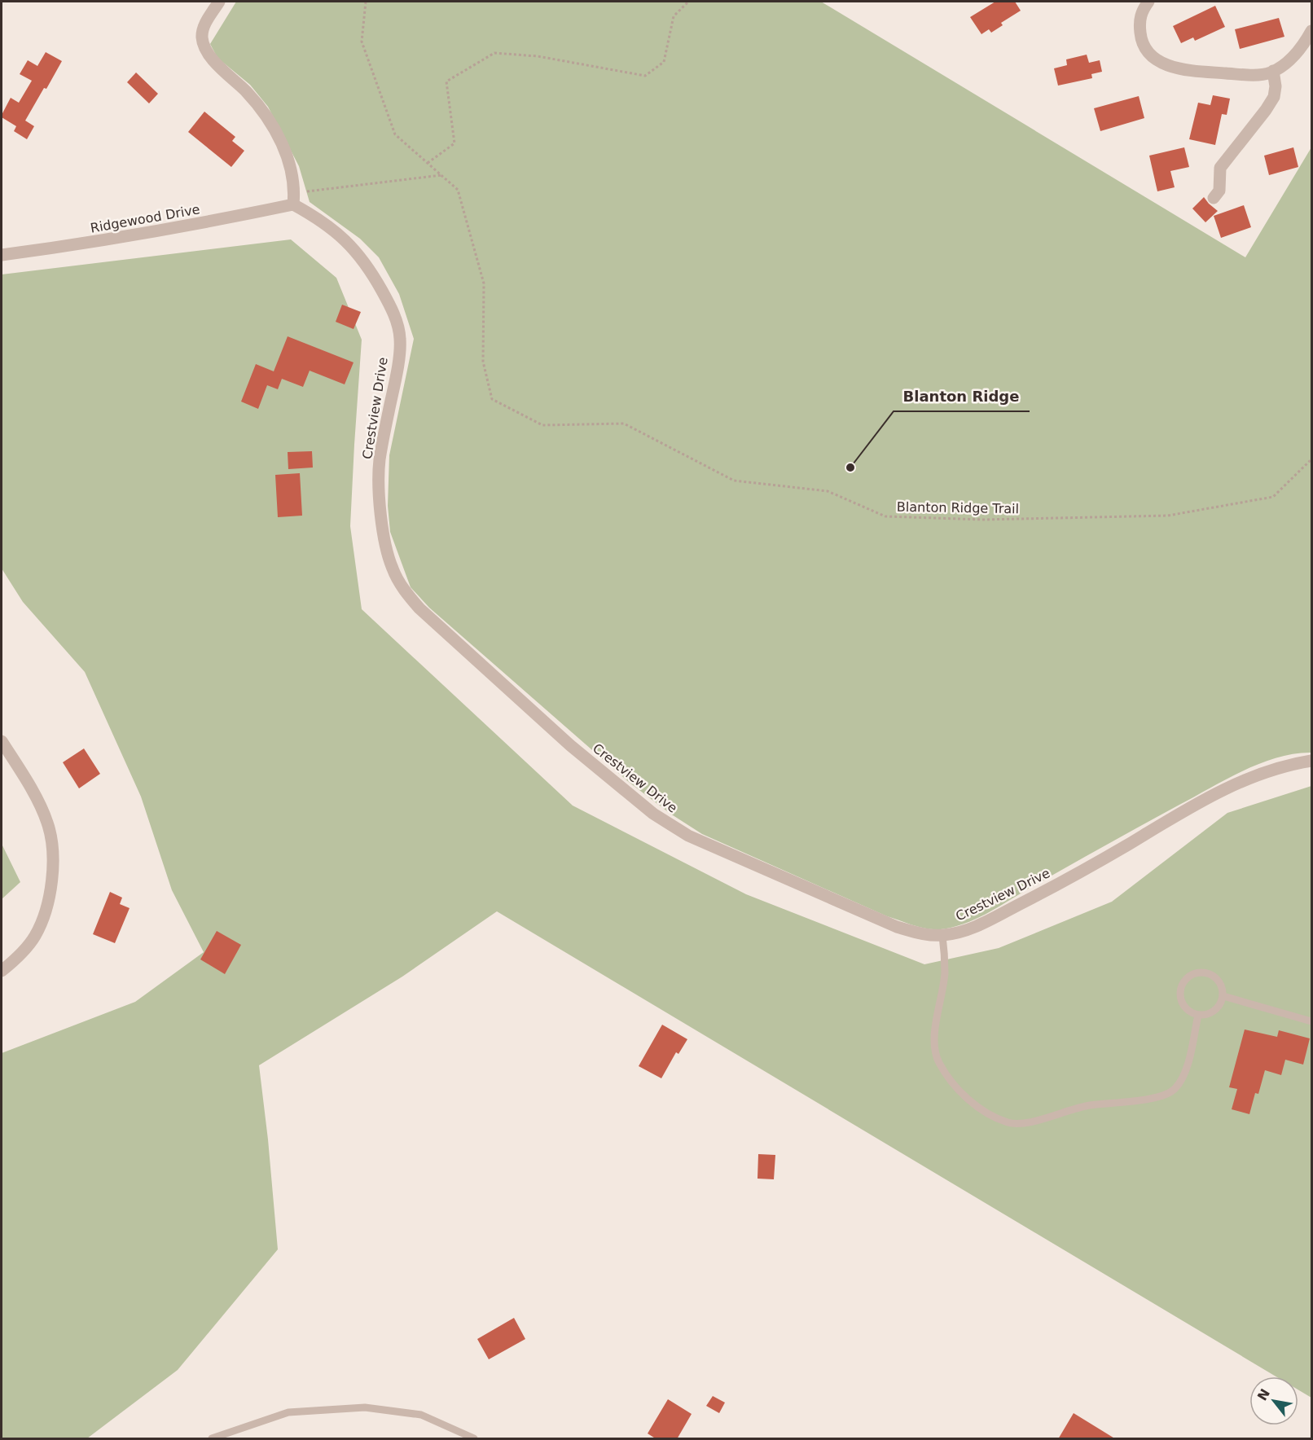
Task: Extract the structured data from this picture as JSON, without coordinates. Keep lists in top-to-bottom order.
{
  "streets": {
    "street": ["Ridgewood Drive", "Crestview Drive"],
    "path": ["Blanton Ridge Trail"]
  },
  "crossings": [
    ["Ridgewood Drive", "Crestview Drive"]
  ],
  "places": ["Blanton Ridge"],
  "north": "top left"
}
